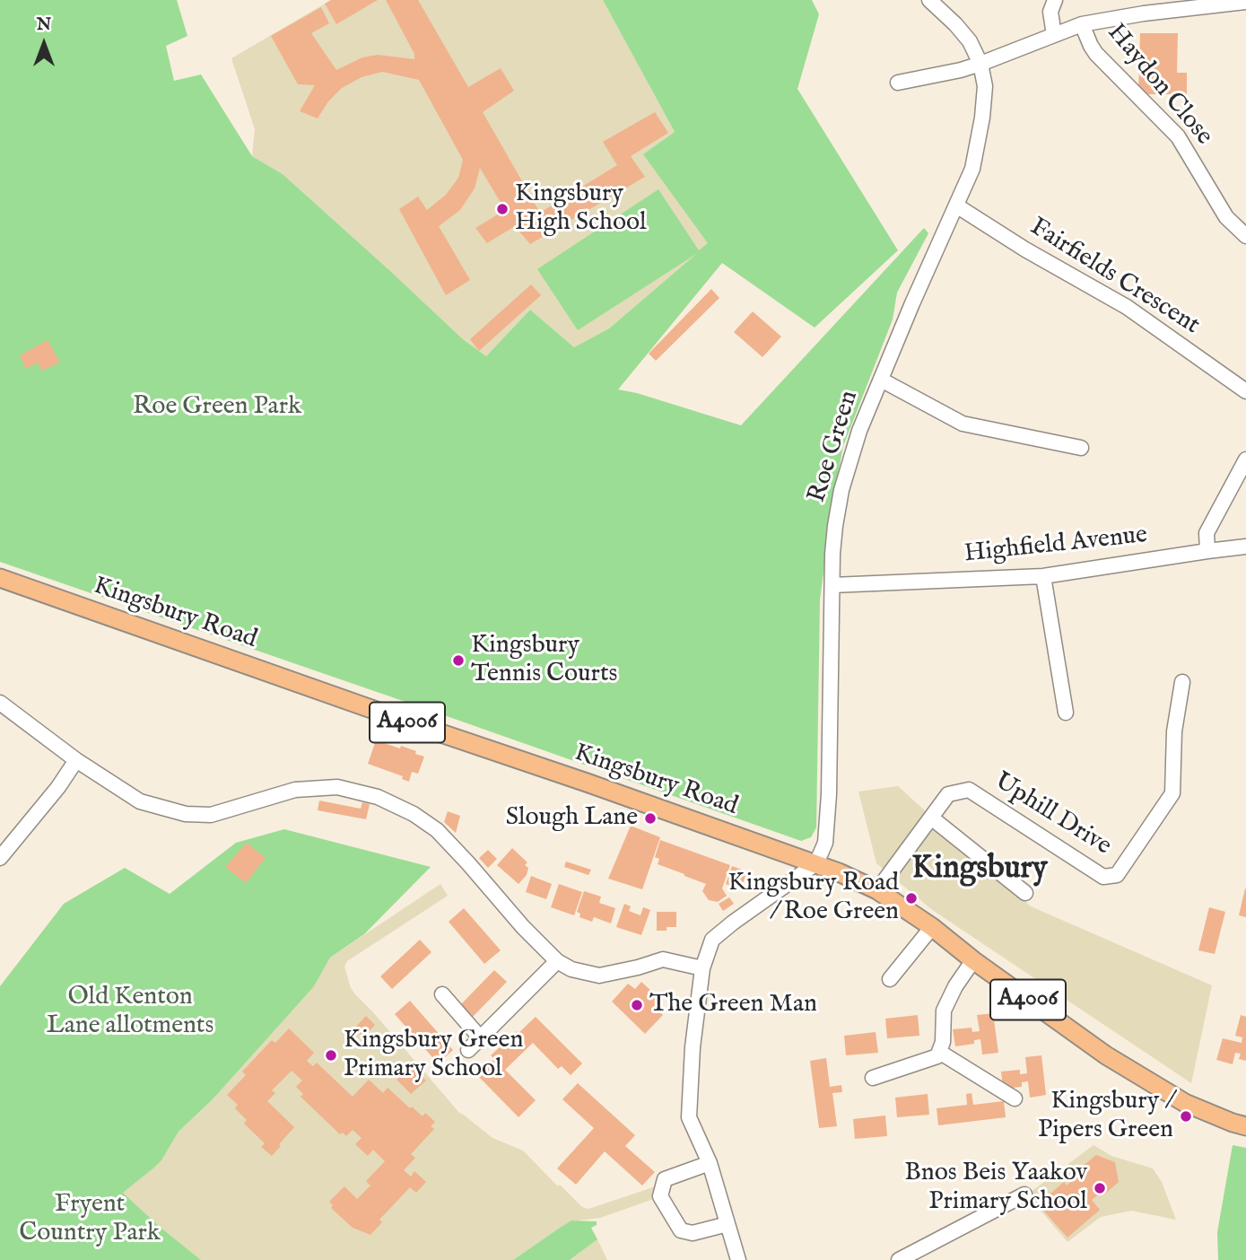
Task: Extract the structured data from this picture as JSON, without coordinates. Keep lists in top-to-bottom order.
{
  "streets": {
    "main road": ["Kingsbury Road", "A4006"],
    "street": [
      "Haydon Close",
      "Fairfields Crescent",
      "Roe Green",
      "Highfield Avenue",
      "Uphill Drive"
    ]
  },
  "crossings": [
    ["Fairfields Crescent", "Roe Green"],
    ["Roe Green", "Highfield Avenue"],
    ["Roe Green", "Kingsbury Road"],
    ["Kingsbury Road", "Uphill Drive"]
  ],
  "districts": ["Kingsbury"],
  "parks": ["Roe Green Park", "Old Kenton Lane allotments", "Fryent Country Park"],
  "places": [
    "Kingsbury High School",
    "Kingsbury Tennis Courts",
    "Slough Lane",
    "Kingsbury Road / Roe Green",
    "The Green Man",
    "Kingsbury Green Primary School",
    "Kingsbury / Pipers Green",
    "Bnos Beis Yaakov Primary School"
  ],
  "north": "top"
}
